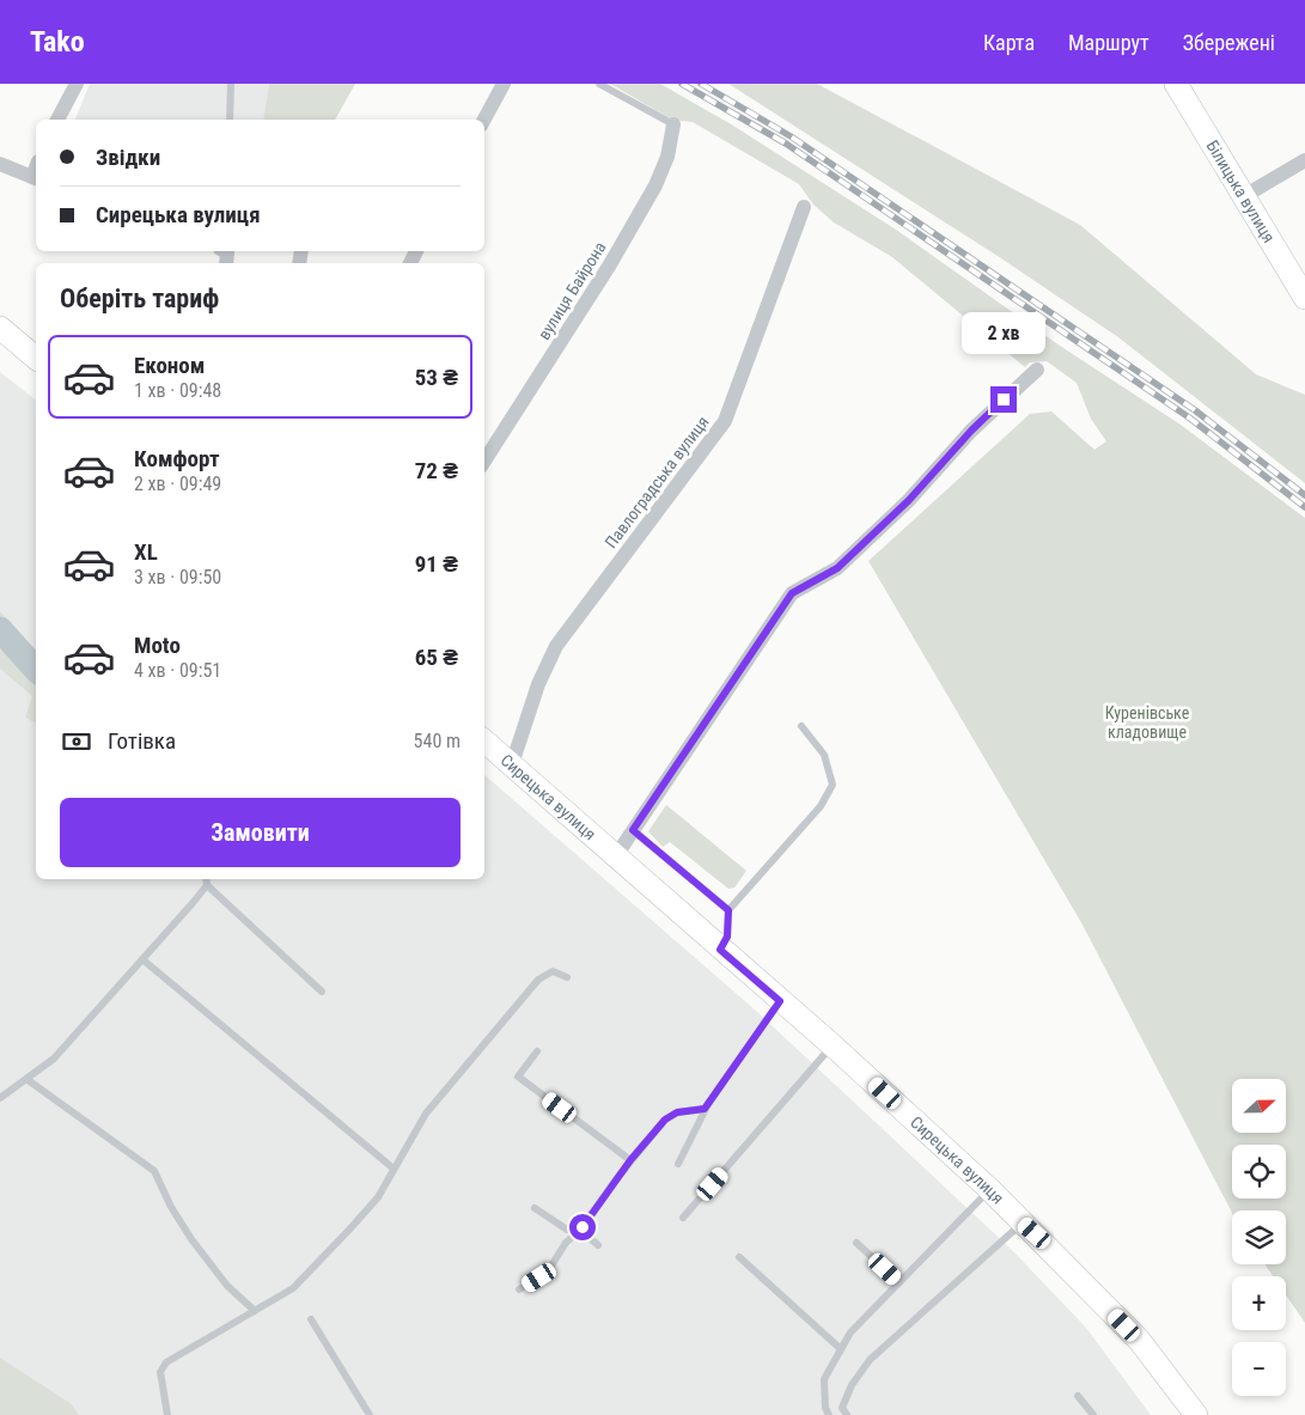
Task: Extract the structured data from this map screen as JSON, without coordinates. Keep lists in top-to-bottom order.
{
  "streets": {
    "main road": ["Білицька вулиця", "Сирецька вулиця"],
    "street": ["вулиця Байрона", "Павлоградська вулиця"]
  },
  "crossings": [
    ["Павлоградська вулиця", "Сирецька вулиця"]
  ],
  "parks": ["Куренівське кладовище"],
  "north": "right",
  "page": {
    "header": "Tako",
    "nav": ["Карта", "Маршрут", "Збережені"],
    "banner": ["Звідки", "Сирецька вулиця"],
    "heading": "Оберіть тариф",
    "bubble": "2 хв",
    "list": [
      {
        "name": "Економ",
        "note": "1 хв · 09:48",
        "value": "53 ₴"
      },
      {
        "name": "Комфорт",
        "note": "2 хв · 09:49",
        "value": "72 ₴"
      },
      {
        "name": "XL",
        "note": "3 хв · 09:50",
        "value": "91 ₴"
      },
      {
        "name": "Moto",
        "note": "4 хв · 09:51",
        "value": "65 ₴"
      }
    ],
    "pay": ["Готівка", "540 m"],
    "buttons": "Замовити",
    "map_buttons": ["+", "−"]
  }
}
